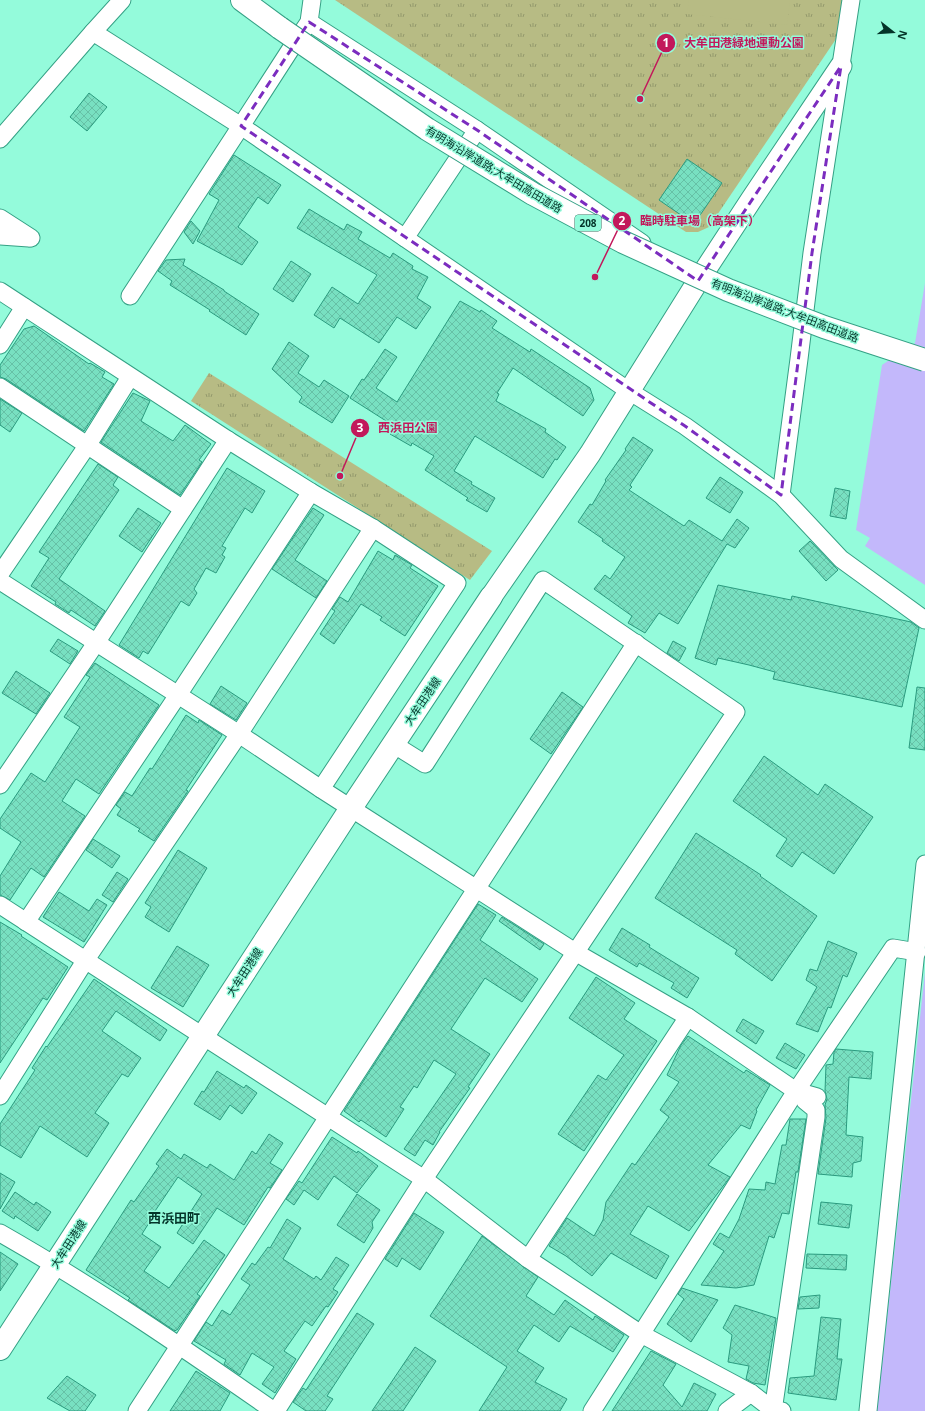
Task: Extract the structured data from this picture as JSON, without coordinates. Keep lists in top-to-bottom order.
{
  "streets": {
    "main road": ["有明海沿岸道路;大牟田高田道路", "208", "大牟田港線"]
  },
  "districts": ["西浜田町"],
  "places": ["大牟田港緑地運動公園", "臨時駐車場（高架下）", "西浜田公園"],
  "north": "right"
}
